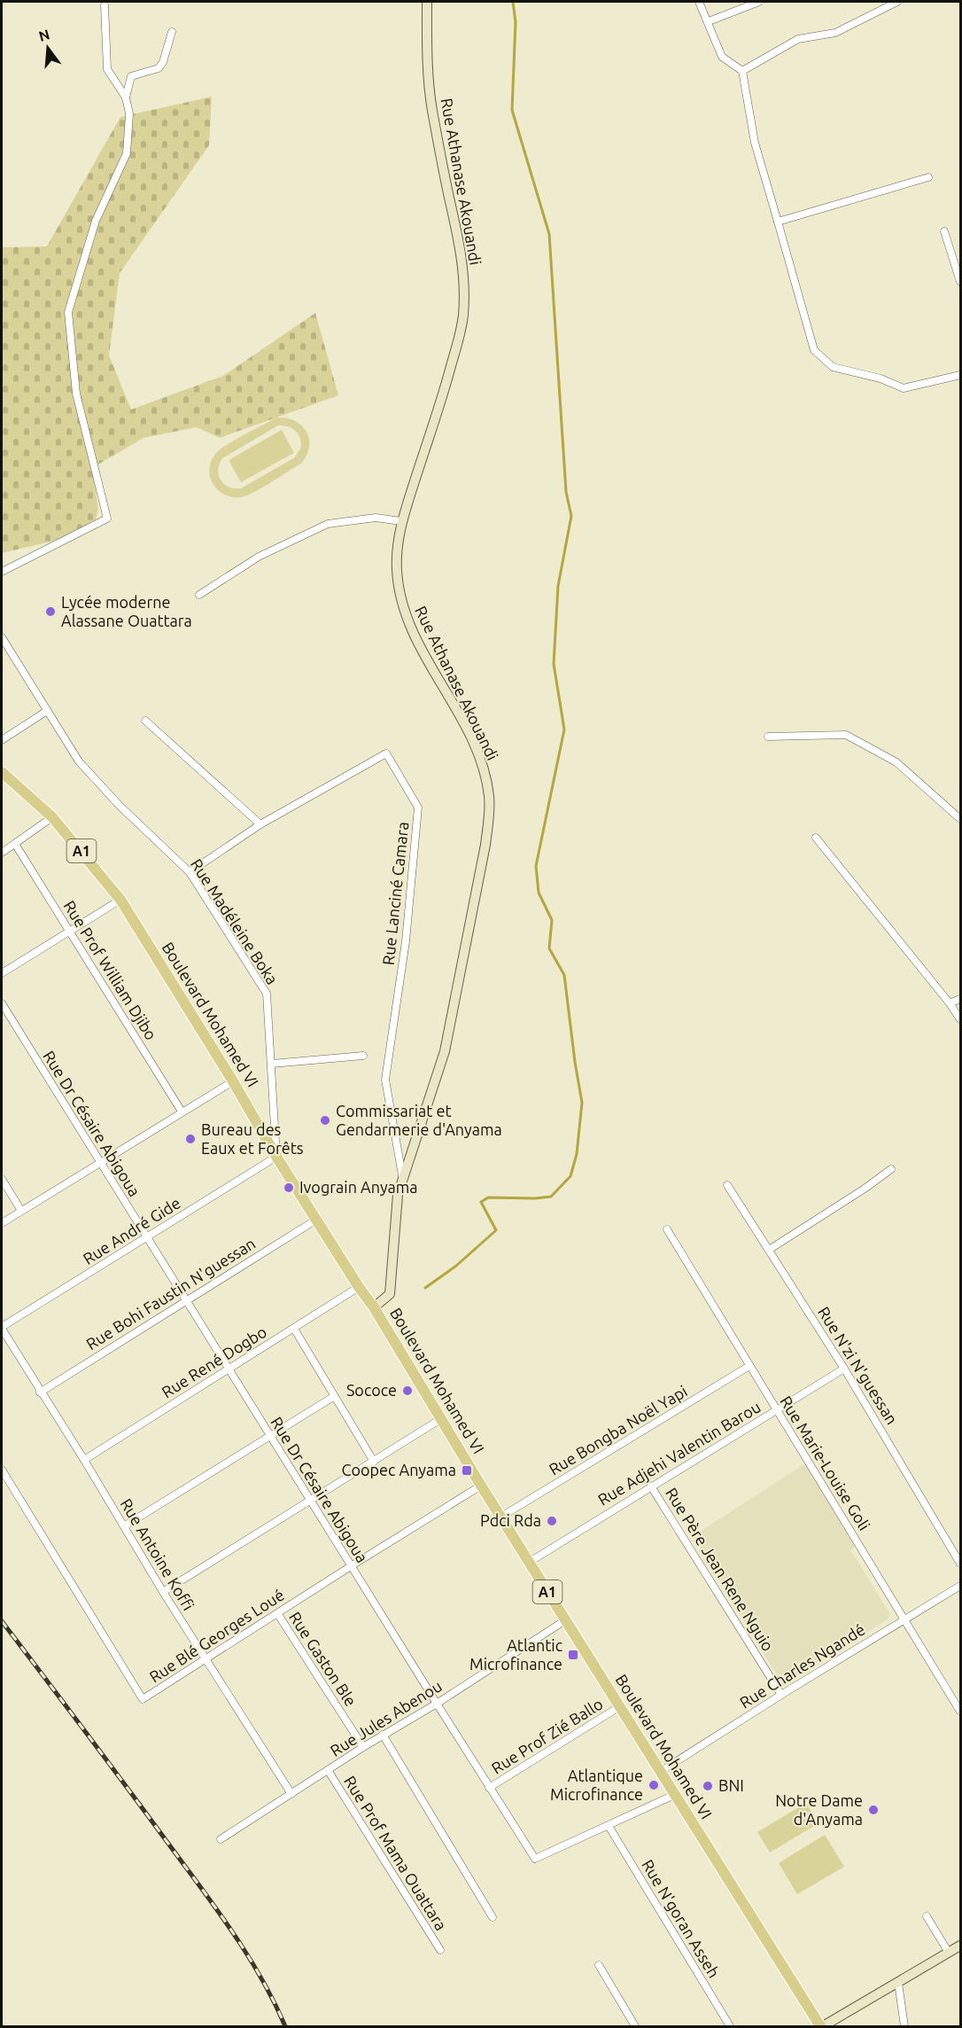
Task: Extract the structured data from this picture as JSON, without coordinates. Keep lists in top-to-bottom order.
{
  "streets": {
    "main road": ["A1", "Boulevard Mohamed VI"],
    "street": [
      "Rue Athanase Akouandi",
      "Rue Lanciné Camara",
      "Rue Madéleine Boka",
      "Rue Prof William Djibo",
      "Rue Dr Césaire Abigoua",
      "Rue André Gide",
      "Rue Bohi Faustin N'guessan",
      "Rue René Dogbo",
      "Rue N'zi N'guessan",
      "Rue Bongba Noël Yapi",
      "Rue Adjehi Valentin Barou",
      "Rue Marie-Louise Goli",
      "Rue Antoine Koffi",
      "Rue Père Jean Rene Nguio",
      "Rue Blé Georges Loué",
      "Rue Gaston Ble",
      "Rue Charles Ngandé",
      "Rue Jules Abenou",
      "Rue Prof Zié Ballo",
      "Rue Prof Mama Ouattara",
      "Rue N'goran Asseh"
    ]
  },
  "crossings": [
    ["Rue Athanase Akouandi", "Rue Lanciné Camara"],
    ["Rue Athanase Akouandi", "Boulevard Mohamed VI"],
    ["Rue Lanciné Camara", "Rue Madéleine Boka"],
    ["Rue Madéleine Boka", "Boulevard Mohamed VI"],
    ["Rue Madéleine Boka", "Rue André Gide"],
    ["Boulevard Mohamed VI", "Rue Dr Césaire Abigoua"],
    ["Boulevard Mohamed VI", "Rue André Gide"],
    ["Boulevard Mohamed VI", "Rue Bohi Faustin N'guessan"],
    ["Boulevard Mohamed VI", "Rue René Dogbo"],
    ["Boulevard Mohamed VI", "Rue Bongba Noël Yapi"],
    ["Boulevard Mohamed VI", "Rue Adjehi Valentin Barou"],
    ["Boulevard Mohamed VI", "Rue Blé Georges Loué"],
    ["Boulevard Mohamed VI", "Rue Charles Ngandé"],
    ["Boulevard Mohamed VI", "Rue Jules Abenou"],
    ["Boulevard Mohamed VI", "Rue Prof Zié Ballo"],
    ["Rue Dr Césaire Abigoua", "Rue André Gide"],
    ["Rue Dr Césaire Abigoua", "Rue Bohi Faustin N'guessan"],
    ["Rue Dr Césaire Abigoua", "Rue René Dogbo"],
    ["Rue Dr Césaire Abigoua", "Rue Blé Georges Loué"],
    ["Rue Dr Césaire Abigoua", "Rue Jules Abenou"],
    ["Rue Dr Césaire Abigoua", "Rue Prof Zié Ballo"],
    ["Rue Dr Césaire Abigoua", "Rue N'goran Asseh"],
    ["Rue André Gide", "Rue Antoine Koffi"],
    ["Rue Bohi Faustin N'guessan", "Rue Antoine Koffi"],
    ["Rue René Dogbo", "Rue Antoine Koffi"],
    ["Rue N'zi N'guessan", "Rue Adjehi Valentin Barou"],
    ["Rue Bongba Noël Yapi", "Rue Marie-Louise Goli"],
    ["Rue Adjehi Valentin Barou", "Rue Marie-Louise Goli"],
    ["Rue Adjehi Valentin Barou", "Rue Père Jean Rene Nguio"],
    ["Rue Marie-Louise Goli", "Rue Charles Ngandé"],
    ["Rue Antoine Koffi", "Rue Blé Georges Loué"],
    ["Rue Antoine Koffi", "Rue Jules Abenou"],
    ["Rue Père Jean Rene Nguio", "Rue Charles Ngandé"],
    ["Rue Blé Georges Loué", "Rue Gaston Ble"],
    ["Rue Gaston Ble", "Rue Jules Abenou"],
    ["Rue Jules Abenou", "Rue Prof Mama Ouattara"]
  ],
  "places": {
    "other": [
      "Lycée moderne Alassane Ouattara",
      "Commissariat et Gendarmerie d'Anyama",
      "Bureau des Eaux et Forêts",
      "Ivograin Anyama",
      "Sococe",
      "Pdci Rda",
      "Atlantique Microfinance",
      "BNI",
      "Notre Dame d'Anyama"
    ],
    "transit": ["Coopec Anyama", "Atlantic Microfinance"]
  },
  "north": "top"
}
